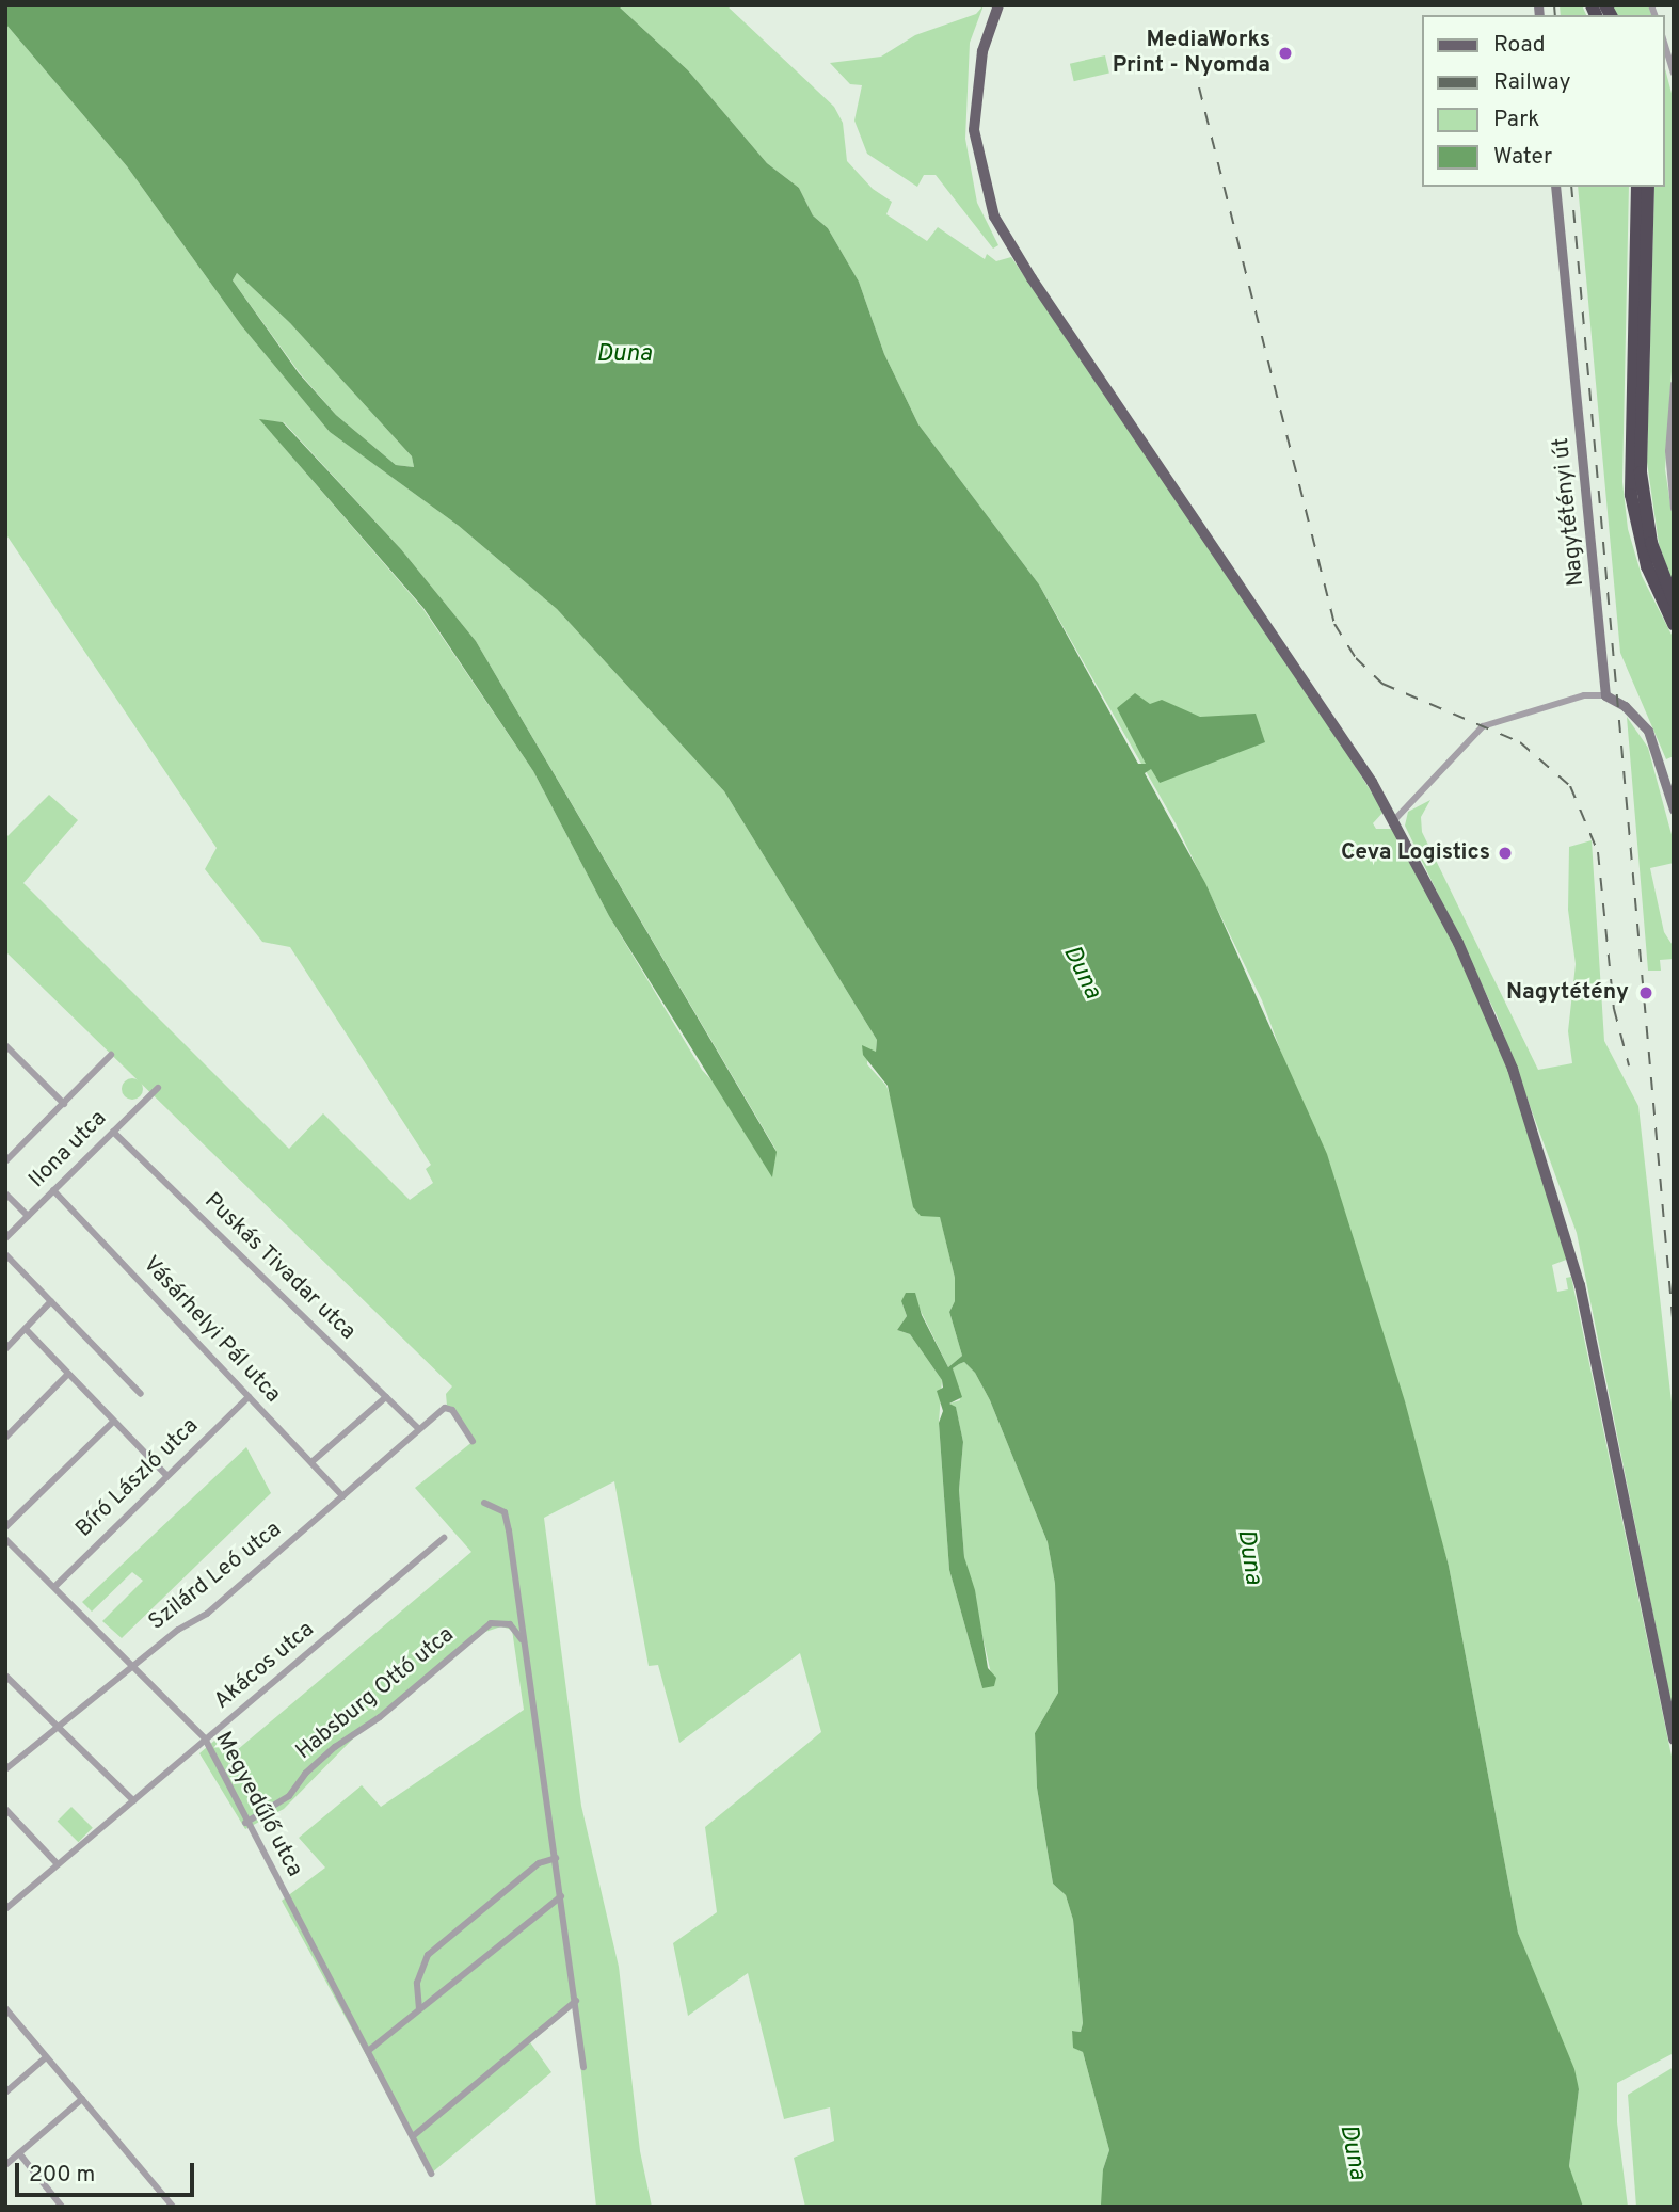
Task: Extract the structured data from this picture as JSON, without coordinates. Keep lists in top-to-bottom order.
{
  "streets": {
    "main road": ["Nagytétényi út"],
    "street": [
      "Ilona utca",
      "Puskás Tivadar utca",
      "Vásárhelyi Pál utca",
      "Bíró László utca",
      "Szilárd Leó utca",
      "Akácos utca",
      "Habsburg Ottó utca",
      "Megyedűlő utca"
    ]
  },
  "crossings": [
    ["Ilona utca", "Puskás Tivadar utca"],
    ["Ilona utca", "Vásárhelyi Pál utca"],
    ["Puskás Tivadar utca", "Szilárd Leó utca"],
    ["Vásárhelyi Pál utca", "Bíró László utca"],
    ["Vásárhelyi Pál utca", "Szilárd Leó utca"],
    ["Bíró László utca", "Megyedűlő utca"],
    ["Szilárd Leó utca", "Megyedűlő utca"],
    ["Akácos utca", "Megyedűlő utca"],
    ["Habsburg Ottó utca", "Megyedűlő utca"]
  ],
  "water": ["Duna"],
  "places": ["MediaWorks Print - Nyomda", "Ceva Logistics", "Nagytétény"],
  "legend": [
    "Road",
    "Railway",
    "Park",
    "Water"
  ],
  "scale_bar": "200 m"
}
